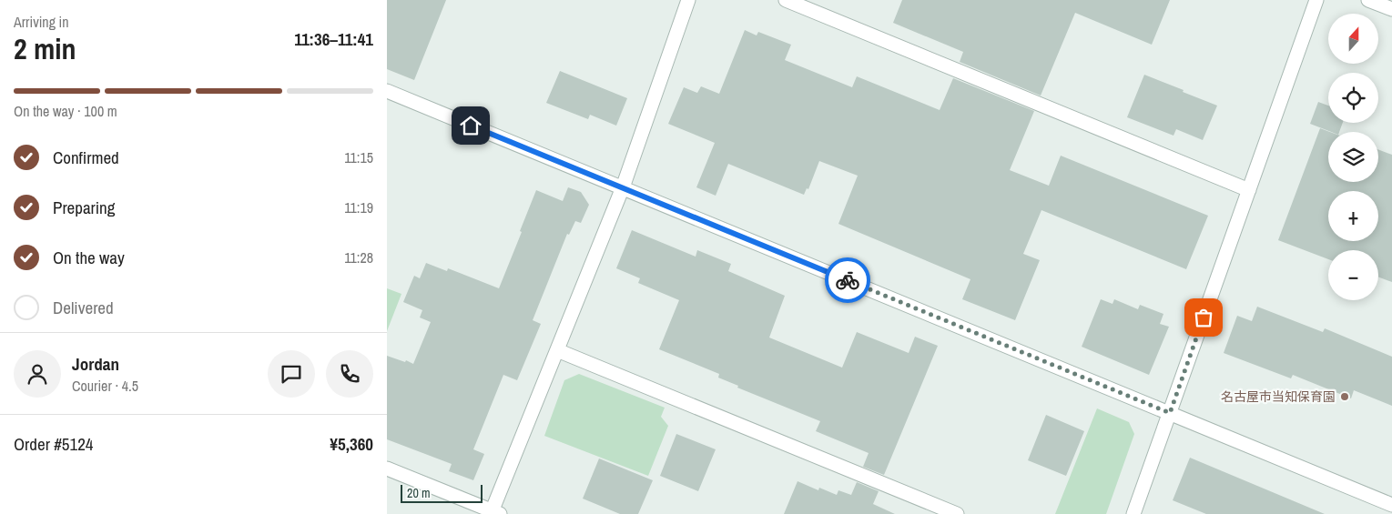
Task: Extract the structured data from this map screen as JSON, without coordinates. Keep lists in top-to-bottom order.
{
  "places": ["名古屋市当知保育園"],
  "scale_bar": "20 m",
  "north": "top",
  "page": {
    "heading": ["2 min", "Arriving in", "11:36–11:41"],
    "panel": [
      "Jordan",
      "Courier · 4.5",
      "Order #5124",
      "¥5,360"
    ],
    "map_buttons": ["+", "−"],
    "bar": "On the way · 100 m",
    "list": [
      ["Confirmed", "11:15"],
      ["Preparing", "11:19"],
      ["On the way", "11:28"],
      "Delivered"
    ],
    "scale": "20 m"
  }
}
